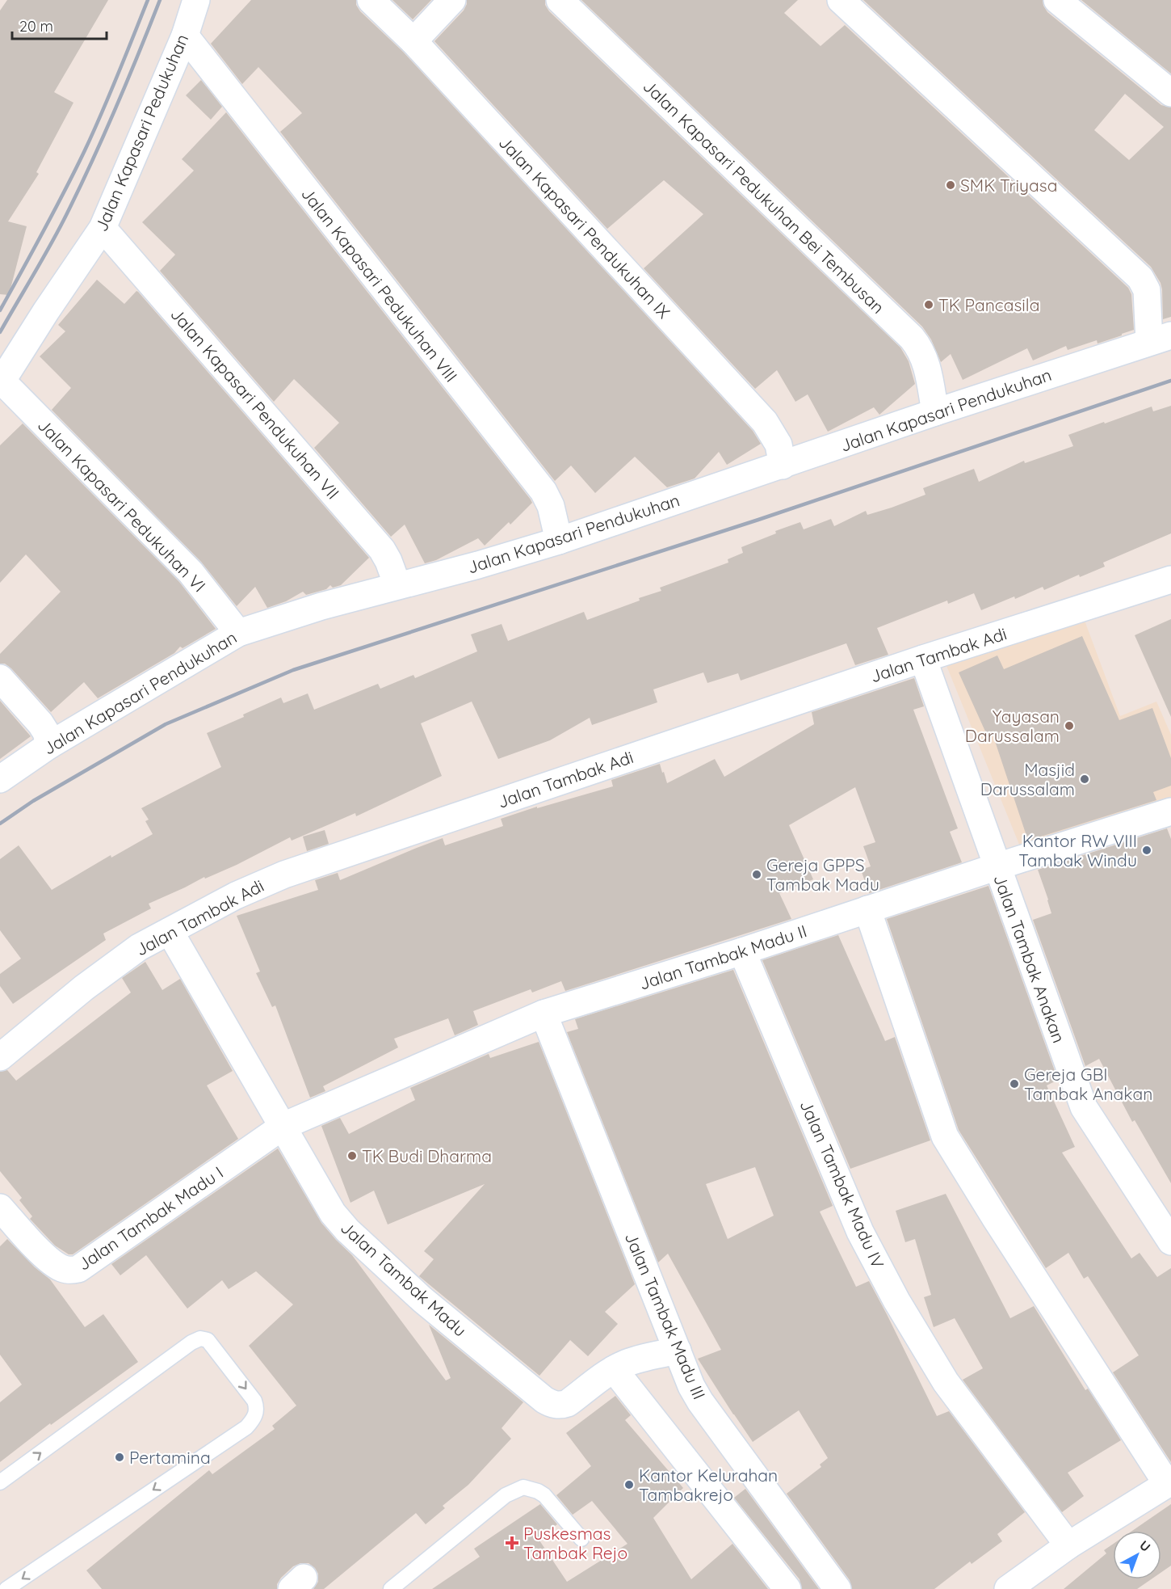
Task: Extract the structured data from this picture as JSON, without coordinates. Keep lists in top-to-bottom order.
{
  "streets": {
    "street": [
      "Jalan Kapasari Pedukuhan",
      "Jalan Kapasari Pedukuhan Bei Tembusan",
      "Jalan Kapasari Pendukuhan IX",
      "Jalan Kapasari Pedukuhan VIII",
      "Jalan Kapasari Pendukuhan VII",
      "Jalan Kapasari Pendukuhan",
      "Jalan Kapasari Pedukuhan VI",
      "Jalan Tambak Adi",
      "Jalan Tambak Madu II",
      "Jalan Tambak Anakan",
      "Jalan Tambak Madu IV",
      "Jalan Tambak Madu I",
      "Jalan Tambak Madu",
      "Jalan Tambak Madu III"
    ]
  },
  "crossings": [
    ["Jalan Kapasari Pedukuhan", "Jalan Kapasari Pedukuhan VIII"],
    ["Jalan Kapasari Pedukuhan", "Jalan Kapasari Pendukuhan VII"],
    ["Jalan Kapasari Pedukuhan", "Jalan Kapasari Pedukuhan VI"],
    ["Jalan Kapasari Pedukuhan Bei Tembusan", "Jalan Kapasari Pendukuhan"],
    ["Jalan Kapasari Pendukuhan IX", "Jalan Kapasari Pendukuhan"],
    ["Jalan Kapasari Pedukuhan VIII", "Jalan Kapasari Pendukuhan"],
    ["Jalan Kapasari Pendukuhan VII", "Jalan Kapasari Pendukuhan"],
    ["Jalan Kapasari Pendukuhan", "Jalan Kapasari Pedukuhan VI"],
    ["Jalan Tambak Adi", "Jalan Tambak Anakan"],
    ["Jalan Tambak Adi", "Jalan Tambak Madu"],
    ["Jalan Tambak Madu II", "Jalan Tambak Anakan"],
    ["Jalan Tambak Madu II", "Jalan Tambak Madu IV"],
    ["Jalan Tambak Madu II", "Jalan Tambak Madu I"],
    ["Jalan Tambak Madu II", "Jalan Tambak Madu"],
    ["Jalan Tambak Madu II", "Jalan Tambak Madu III"],
    ["Jalan Tambak Madu I", "Jalan Tambak Madu"],
    ["Jalan Tambak Madu", "Jalan Tambak Madu III"]
  ],
  "places": {
    "other": [
      "SMK Triyasa",
      "TK Pancasila",
      "Yayasan Darussalam",
      "Masjid Darussalam",
      "Kantor RW VIII Tambak Windu",
      "Gereja GPPS Tambak Madu",
      "Gereja GBI Tambak Anakan",
      "TK Budi Dharma",
      "Pertamina",
      "Kantor Kelurahan Tambakrejo"
    ],
    "health": ["Puskesmas Tambak Rejo"]
  },
  "scale_bar": "20 m",
  "north": "top right"
}
